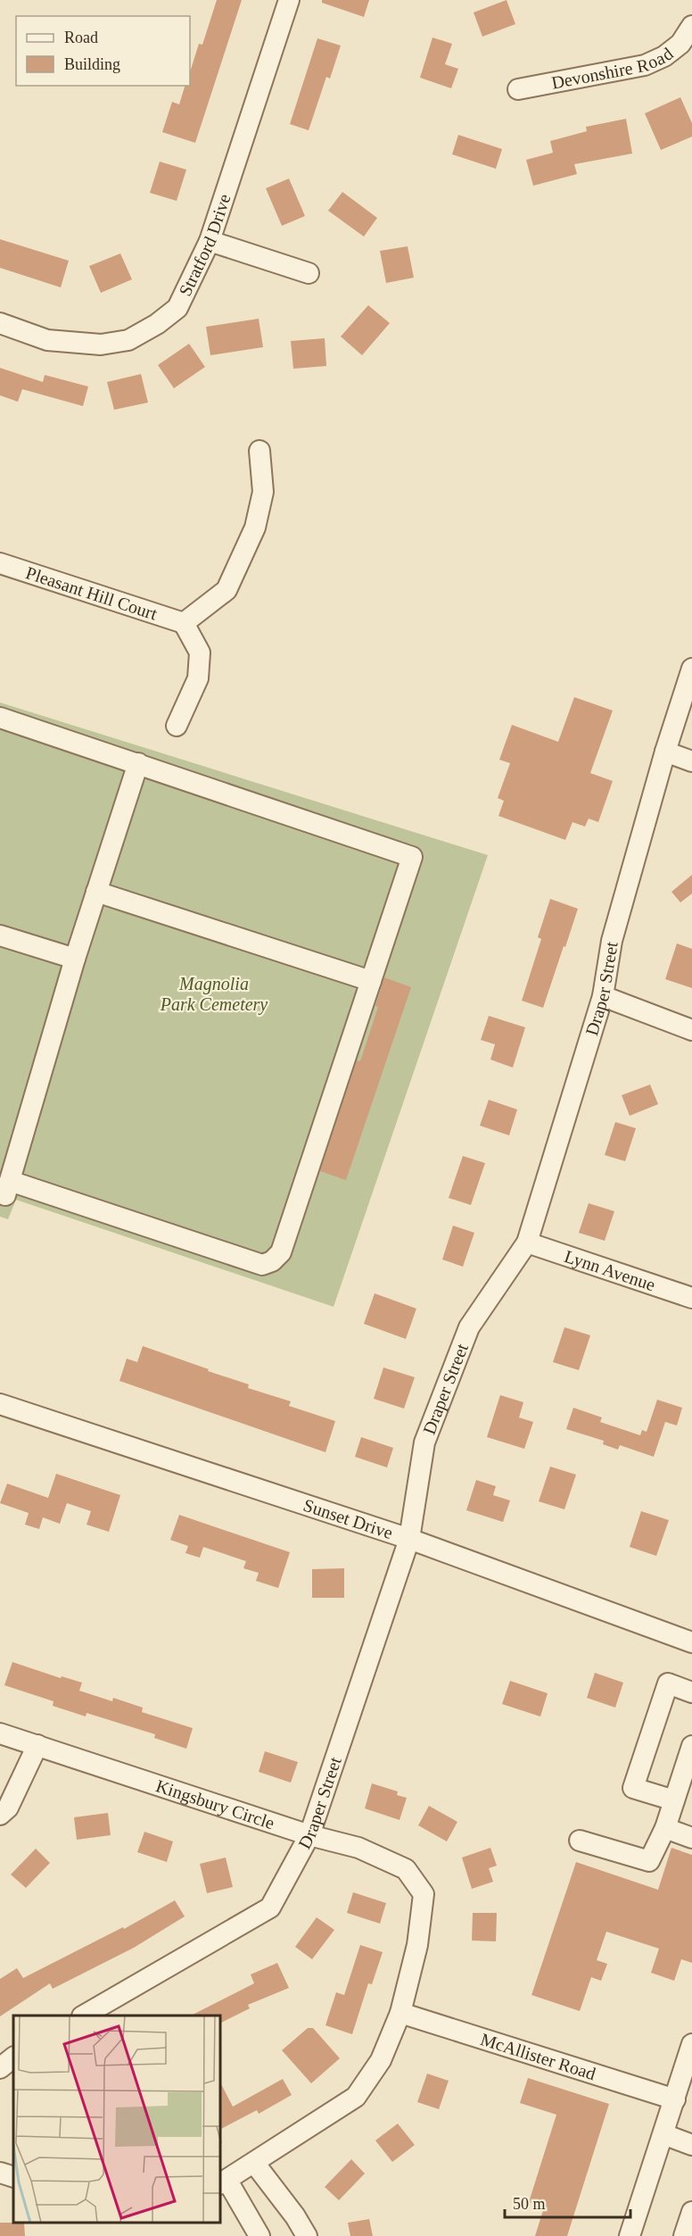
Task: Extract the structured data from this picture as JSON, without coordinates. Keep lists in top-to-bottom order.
{
  "streets": {
    "street": [
      "Devonshire Road",
      "Stratford Drive",
      "Pleasant Hill Court",
      "Draper Street",
      "Lynn Avenue",
      "Sunset Drive",
      "Kingsbury Circle",
      "McAllister Road"
    ]
  },
  "crossings": [
    ["Draper Street", "Lynn Avenue"],
    ["Draper Street", "Sunset Drive"],
    ["Draper Street", "Kingsbury Circle"],
    ["Kingsbury Circle", "McAllister Road"]
  ],
  "parks": ["Magnolia Park Cemetery"],
  "legend": ["Road", "Building"],
  "scale_bar": "50 m"
}
